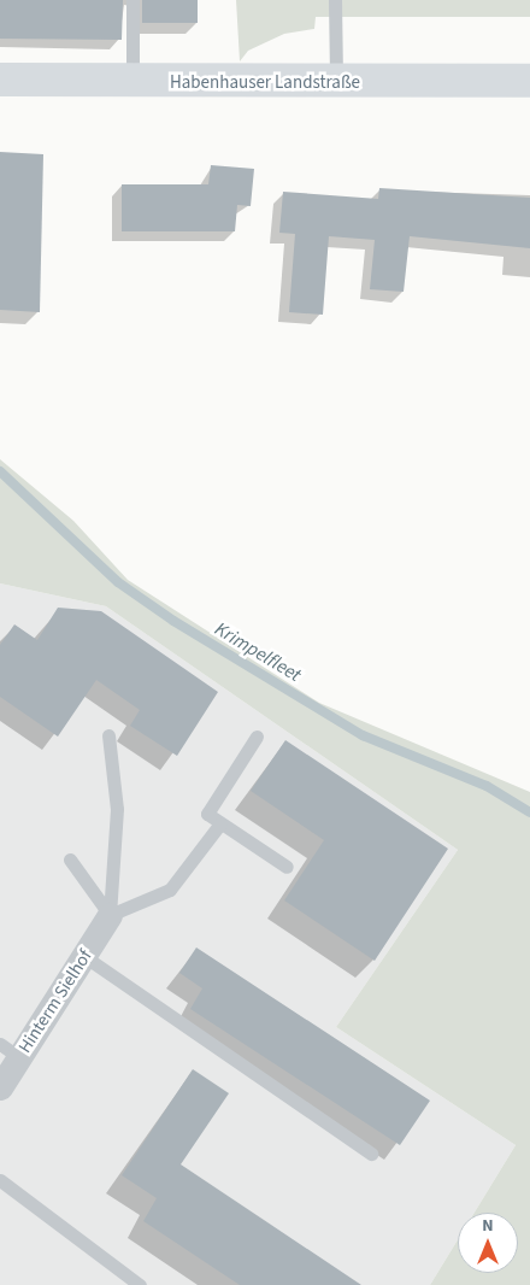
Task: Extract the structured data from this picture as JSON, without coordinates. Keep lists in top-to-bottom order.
{
  "streets": {
    "street": ["Habenhauser Landstraße", "Hinterm Sielhof"]
  },
  "water": ["Krimpelfleet"],
  "north": "top"
}
